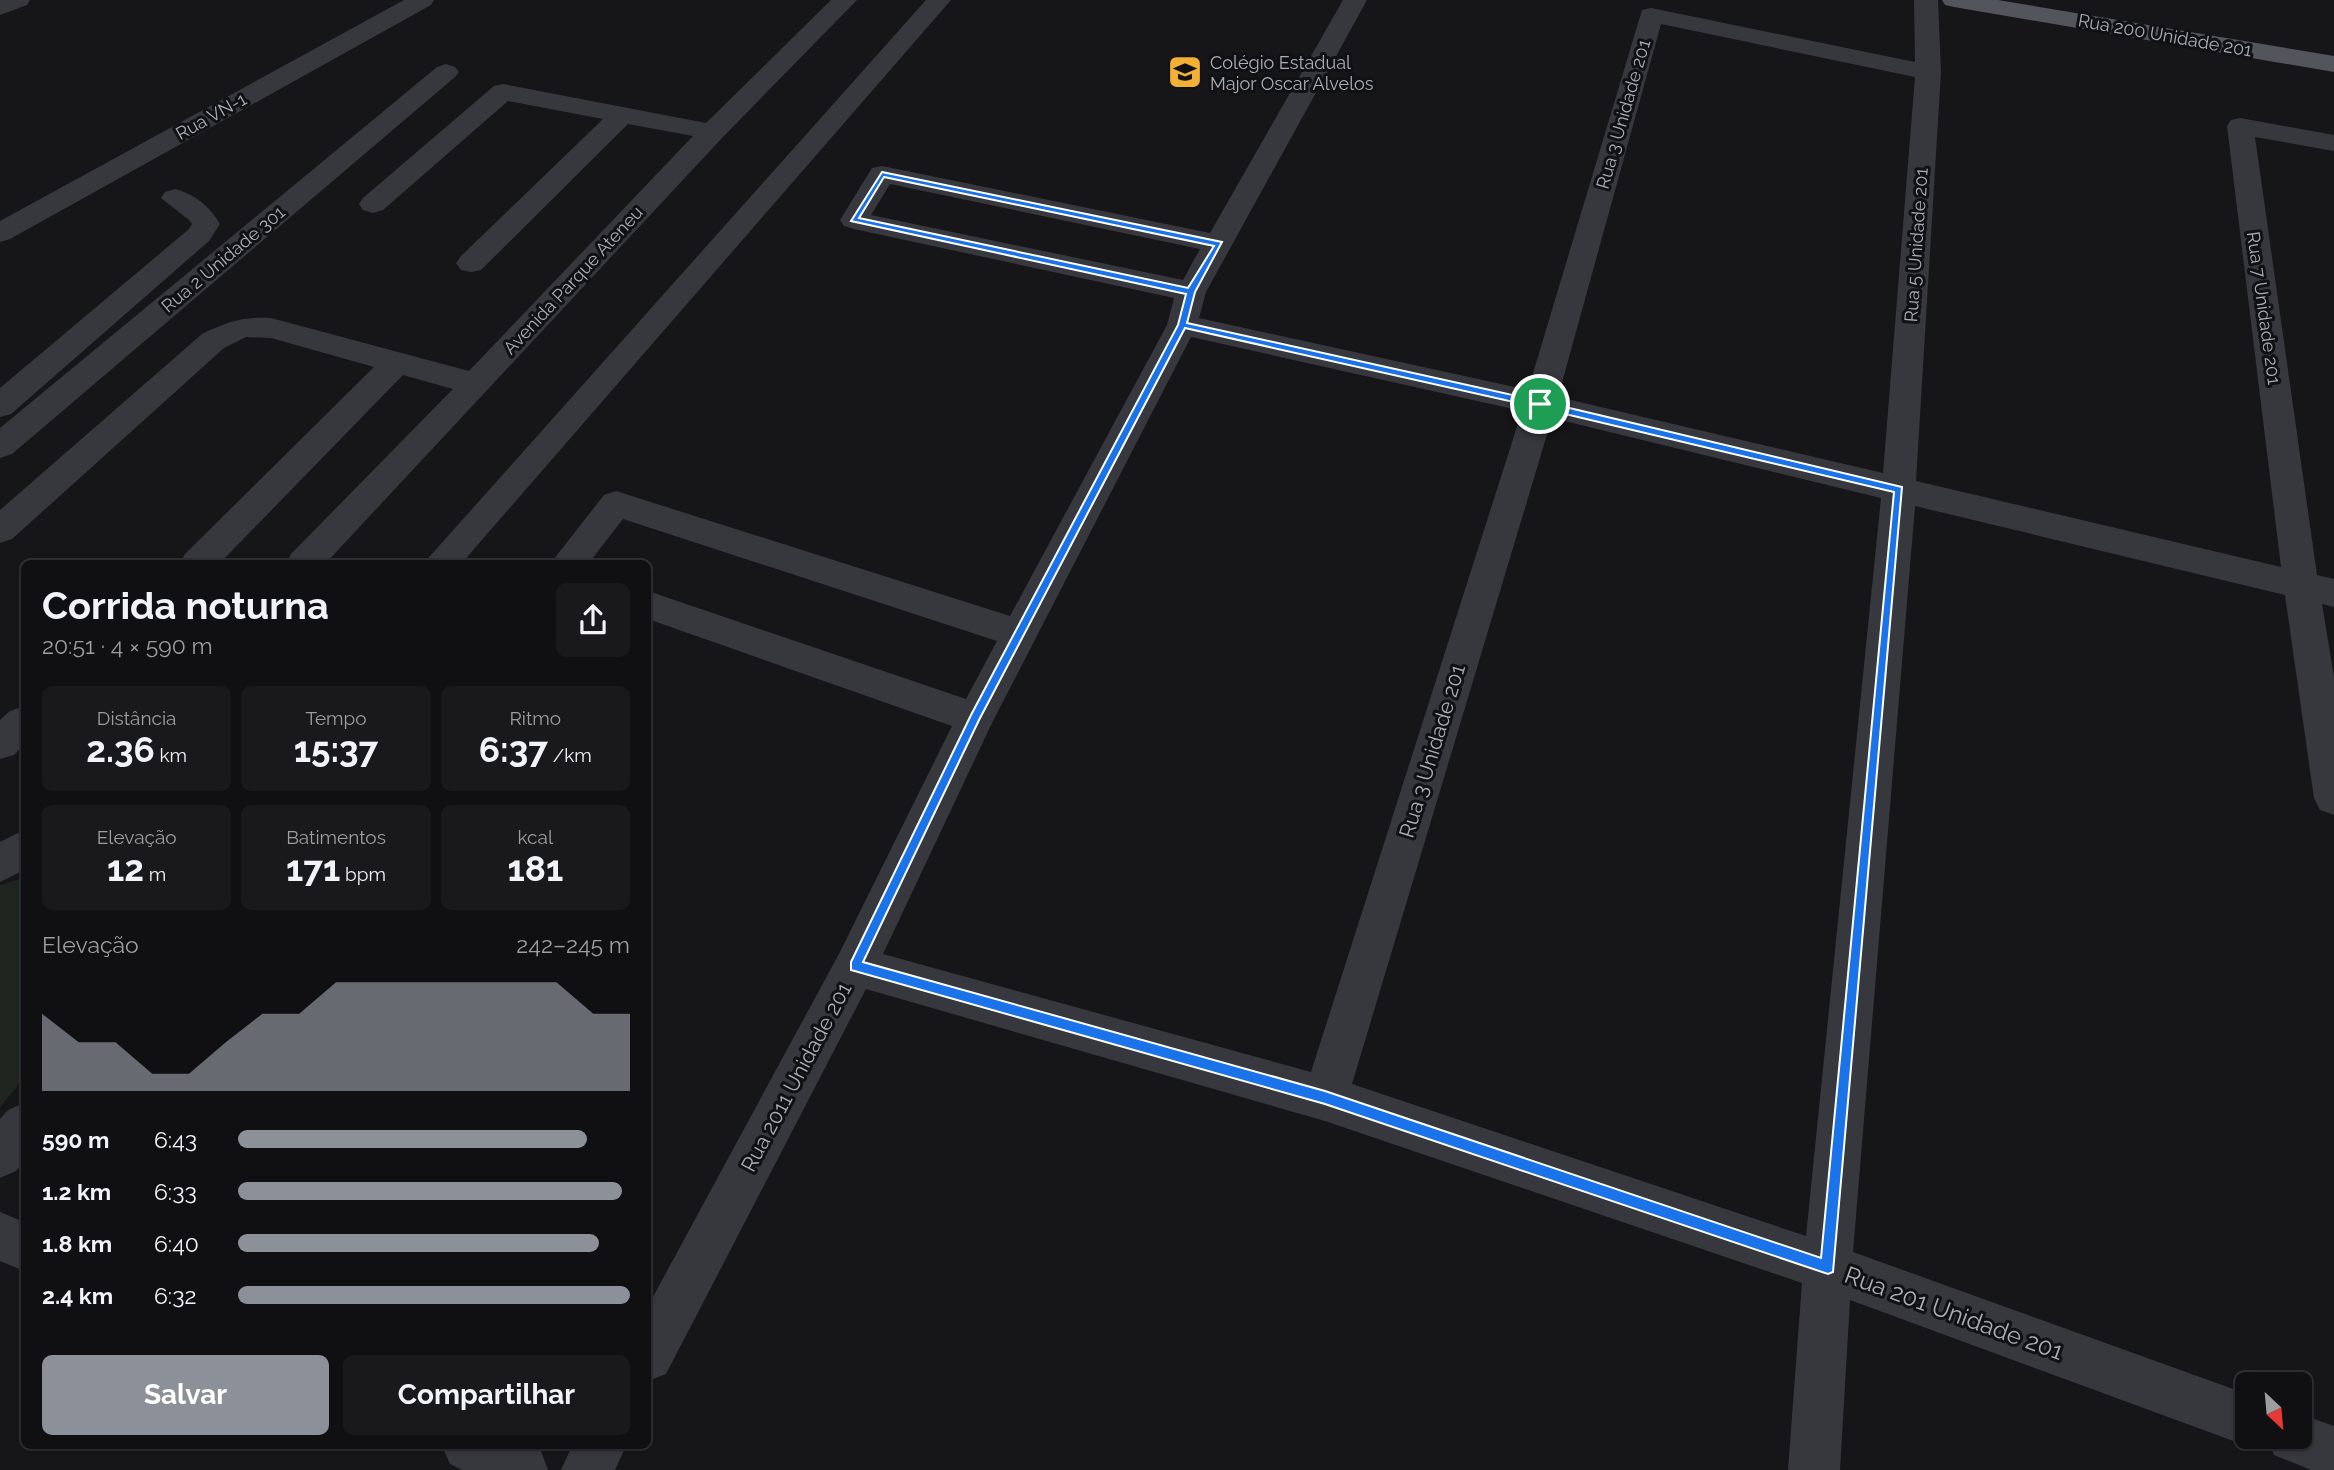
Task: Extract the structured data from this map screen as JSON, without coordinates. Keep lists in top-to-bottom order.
{
  "streets": {
    "main road": ["Rua 200 Unidade 201"],
    "street": [
      "Rua 3 Unidade 201",
      "Rua VN-1",
      "Rua 5 Unidade 201",
      "Rua 2 Unidade 301",
      "Avenida Parque Ateneu",
      "Rua 7 Unidade 201",
      "Rua 2011 Unidade 201",
      "Rua 201 Unidade 201"
    ]
  },
  "crossings": [
    ["Rua 3 Unidade 201", "Rua 5 Unidade 201"],
    ["Rua 3 Unidade 201", "Rua 201 Unidade 201"],
    ["Rua 5 Unidade 201", "Rua 201 Unidade 201"],
    ["Rua 2011 Unidade 201", "Rua 201 Unidade 201"]
  ],
  "places": {
    "school or university": ["Colégio Estadual Major Oscar Alvelos"]
  },
  "north": "bottom right",
  "page": {
    "heading": ["Corrida noturna", "20:51 · 4 × 590 m"],
    "stats": [
      ["Distância", "2.36 km"],
      ["Tempo", "15:37"],
      ["Ritmo", "6:37 /km"],
      ["Elevação", "12 m"],
      ["Batimentos", "171 bpm"],
      ["kcal", "181"]
    ],
    "chart": ["Elevação", "242–245 m"],
    "list": [
      {
        "name": "590 m",
        "note": "6:43"
      },
      {
        "name": "1.2 km",
        "note": "6:33"
      },
      {
        "name": "1.8 km",
        "note": "6:40"
      },
      {
        "name": "2.4 km",
        "note": "6:32"
      }
    ],
    "buttons": ["Salvar", "Compartilhar"]
  }
}
